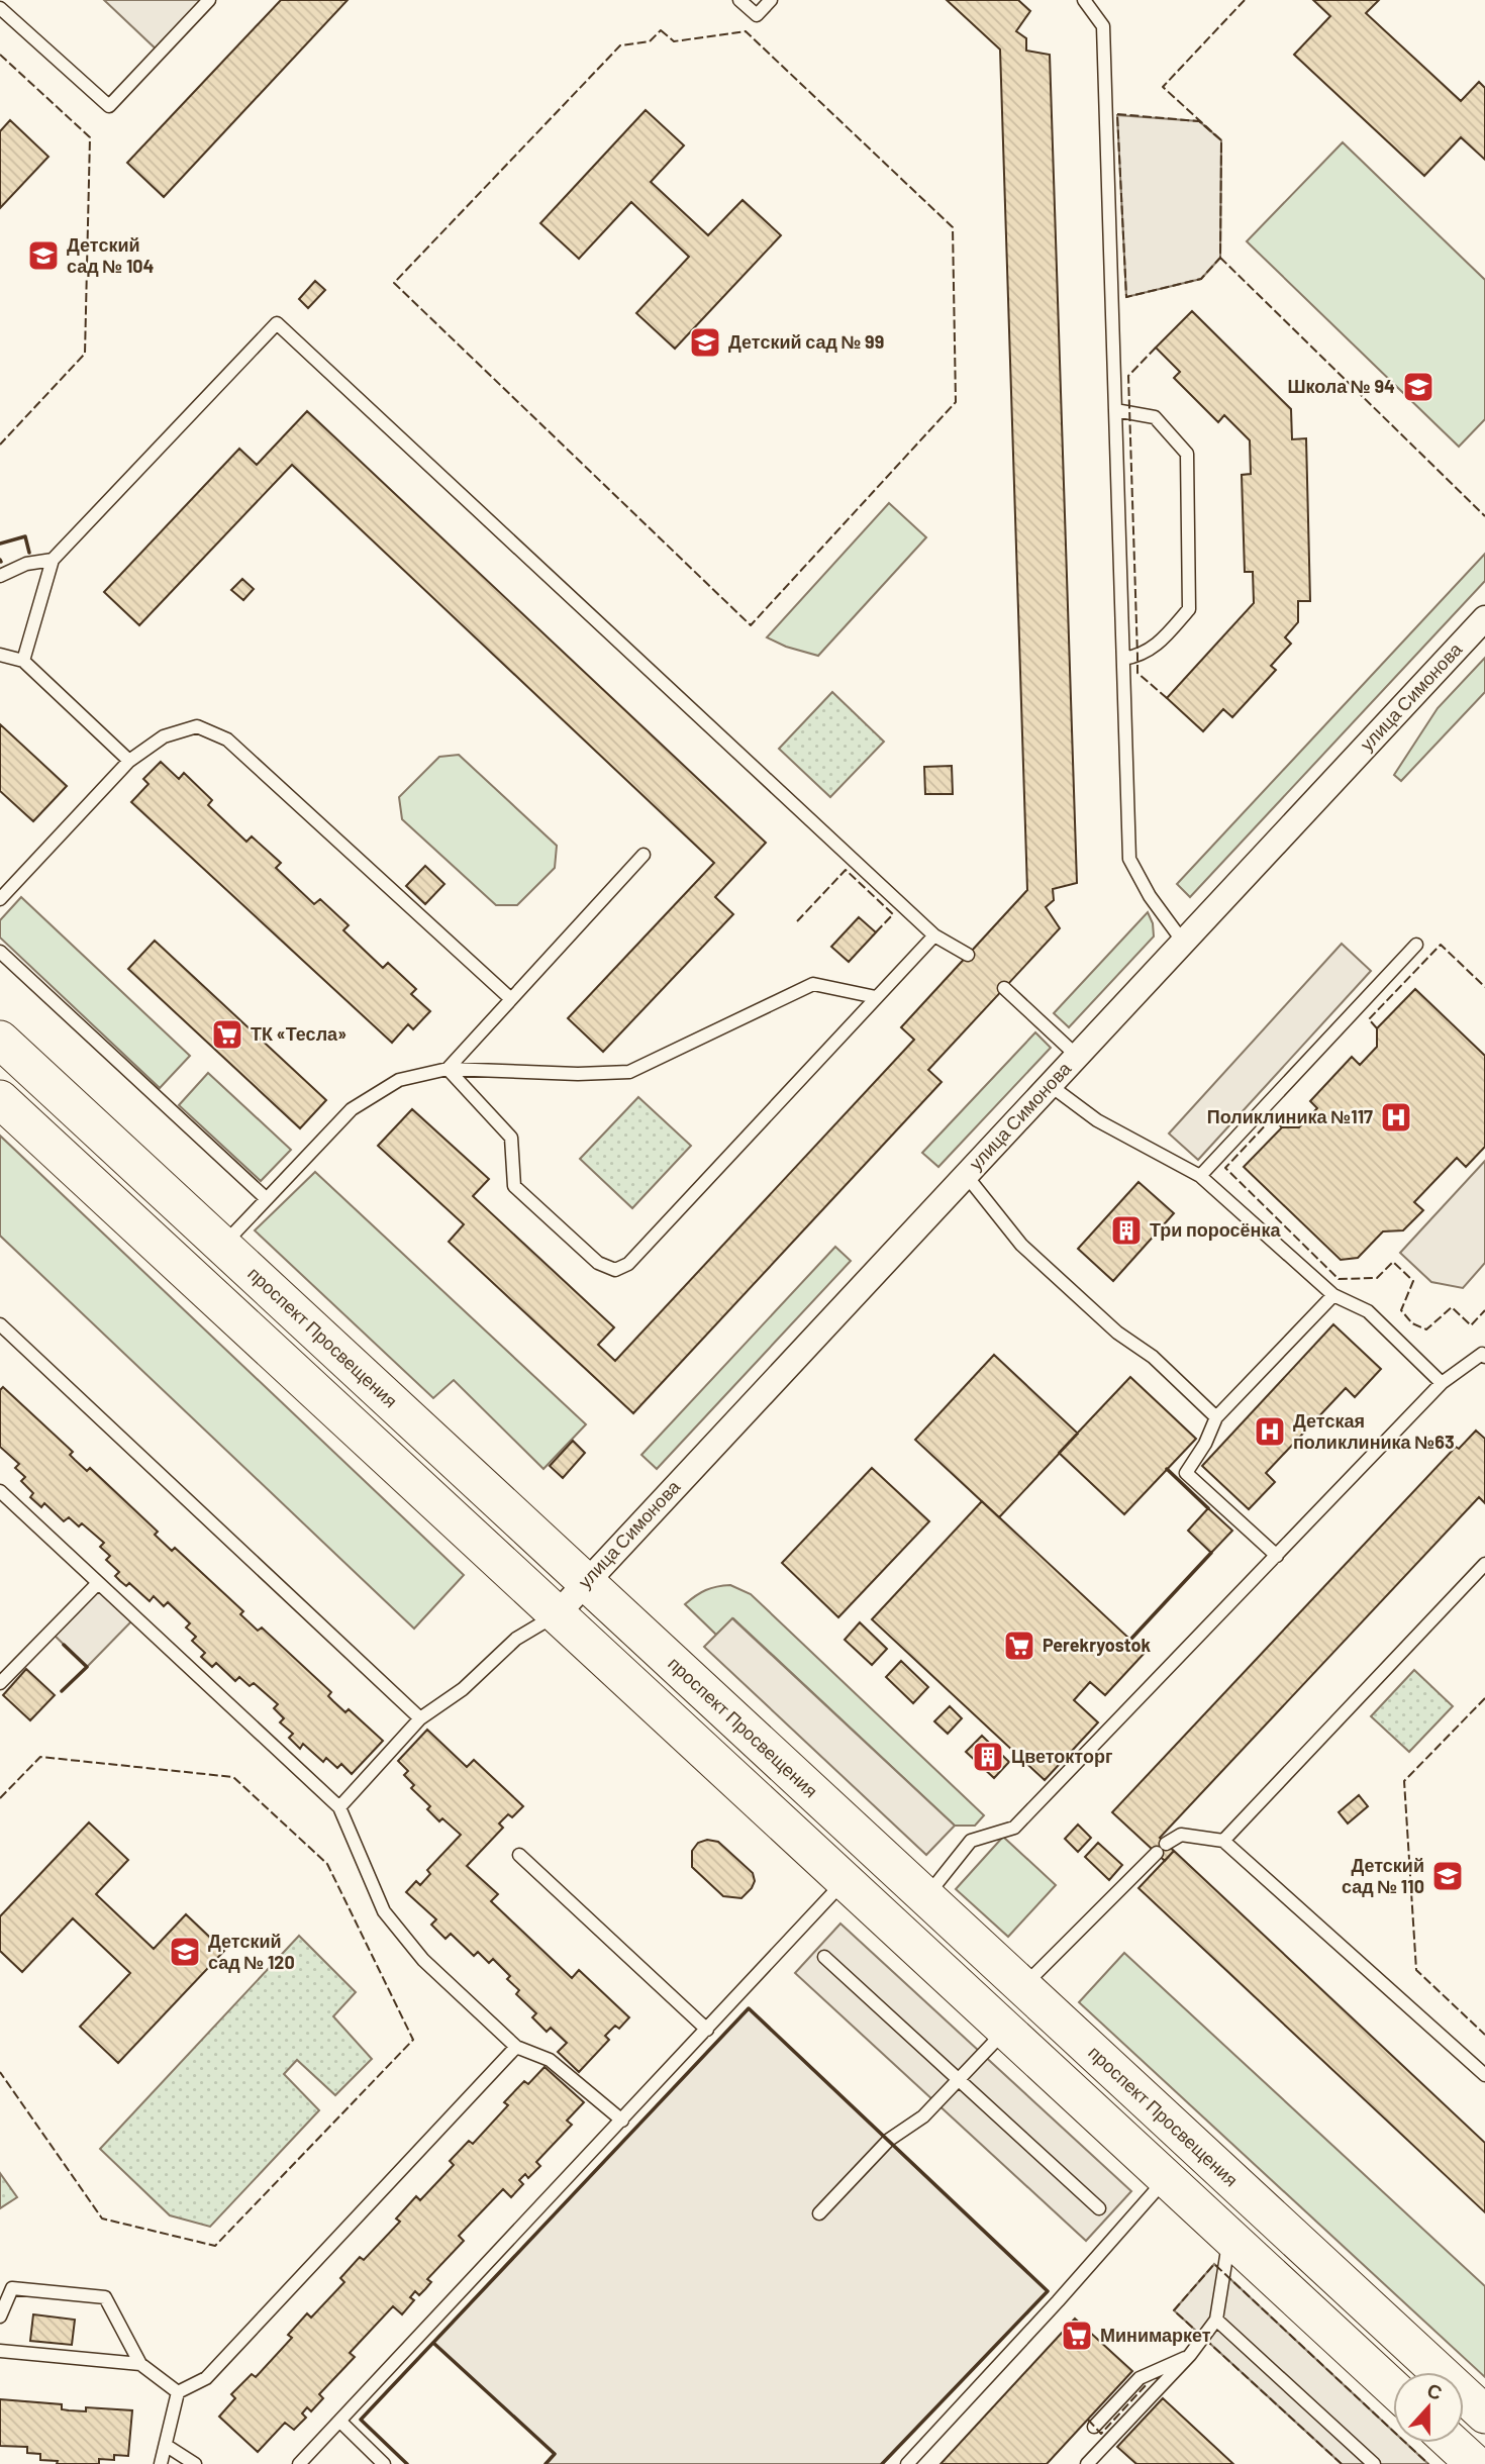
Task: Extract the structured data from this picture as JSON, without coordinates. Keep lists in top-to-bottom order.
{
  "streets": {
    "main road": ["проспект Просвещения"],
    "street": ["улица Симонова"]
  },
  "crossings": [
    ["улица Симонова", "проспект Просвещения"]
  ],
  "places": {
    "school or university": [
      "Детский сад № 104",
      "Детский сад № 99",
      "Школа № 94",
      "Детский сад № 110",
      "Детский сад № 120"
    ],
    "supermarket": ["ТК «Тесла»", "Perekryostok", "Минимаркет"],
    "hospital": ["Поликлиника №117", "Детская поликлиника №63"],
    "building": ["Три поросёнка", "Цветокторг"]
  },
  "north": "top"
}
